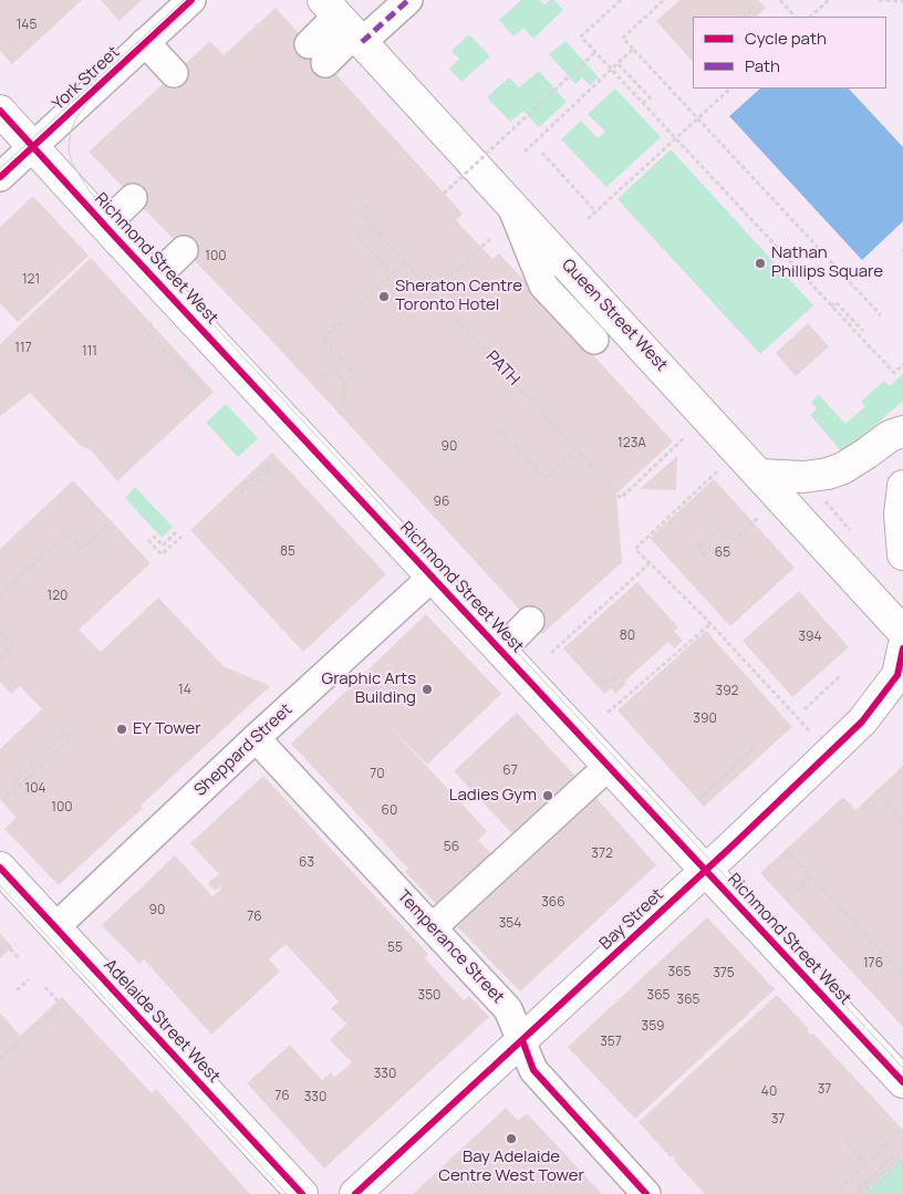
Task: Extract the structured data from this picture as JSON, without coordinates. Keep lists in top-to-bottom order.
{
  "streets": {
    "main road": [
      "Richmond Street West",
      "Queen Street West",
      "Bay Street",
      "Adelaide Street West"
    ],
    "street": ["York Street", "Sheppard Street", "Temperance Street"],
    "path": ["PATH"]
  },
  "crossings": [
    ["York Street", "Richmond Street West"],
    ["Richmond Street West", "Sheppard Street"],
    ["Richmond Street West", "Bay Street"],
    ["Sheppard Street", "Temperance Street"],
    ["Sheppard Street", "Adelaide Street West"],
    ["Bay Street", "Temperance Street"]
  ],
  "places": [
    "Nathan Phillips Square",
    "Sheraton Centre Toronto Hotel",
    "Graphic Arts Building",
    "EY Tower",
    "Ladies Gym",
    "Bay Adelaide Centre West Tower"
  ],
  "house_numbers": [
    "145",
    "100",
    "121",
    "117",
    "111",
    "123A",
    "90",
    "96",
    "85",
    "65",
    "120",
    "80",
    "394",
    "14",
    "392",
    "390",
    "67",
    "70",
    "104",
    "100",
    "60",
    "56",
    "372",
    "63",
    "366",
    "90",
    "76",
    "354",
    "55",
    "176",
    "365",
    "375",
    "350",
    "365",
    "365",
    "359",
    "357",
    "330",
    "37",
    "40",
    "76",
    "330",
    "37"
  ],
  "legend": ["Cycle path", "Path"]
}
